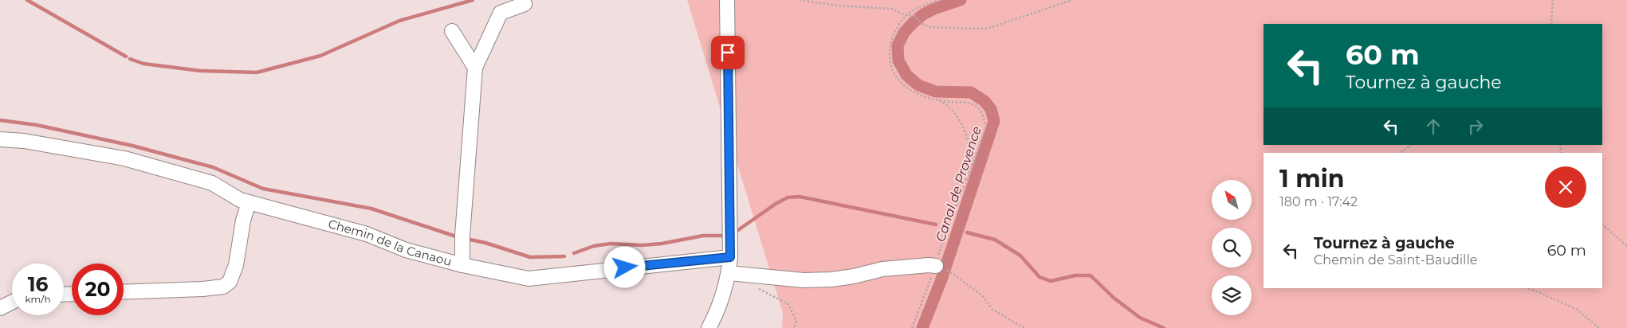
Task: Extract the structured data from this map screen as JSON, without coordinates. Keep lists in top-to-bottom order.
{
  "streets": {
    "street": ["Chemin de la Canaou"]
  },
  "water": ["Canal de Provence"],
  "north": "top left",
  "page": {
    "turn": ["60 m", "Tournez à gauche"],
    "heading": ["1 min", "180 m · 17:42"],
    "list": [
      {
        "name": "Tournez à gauche",
        "note": "Chemin de Saint-Baudille",
        "value": "60 m"
      }
    ],
    "speed": "16 km/h",
    "limit": "20"
  }
}
